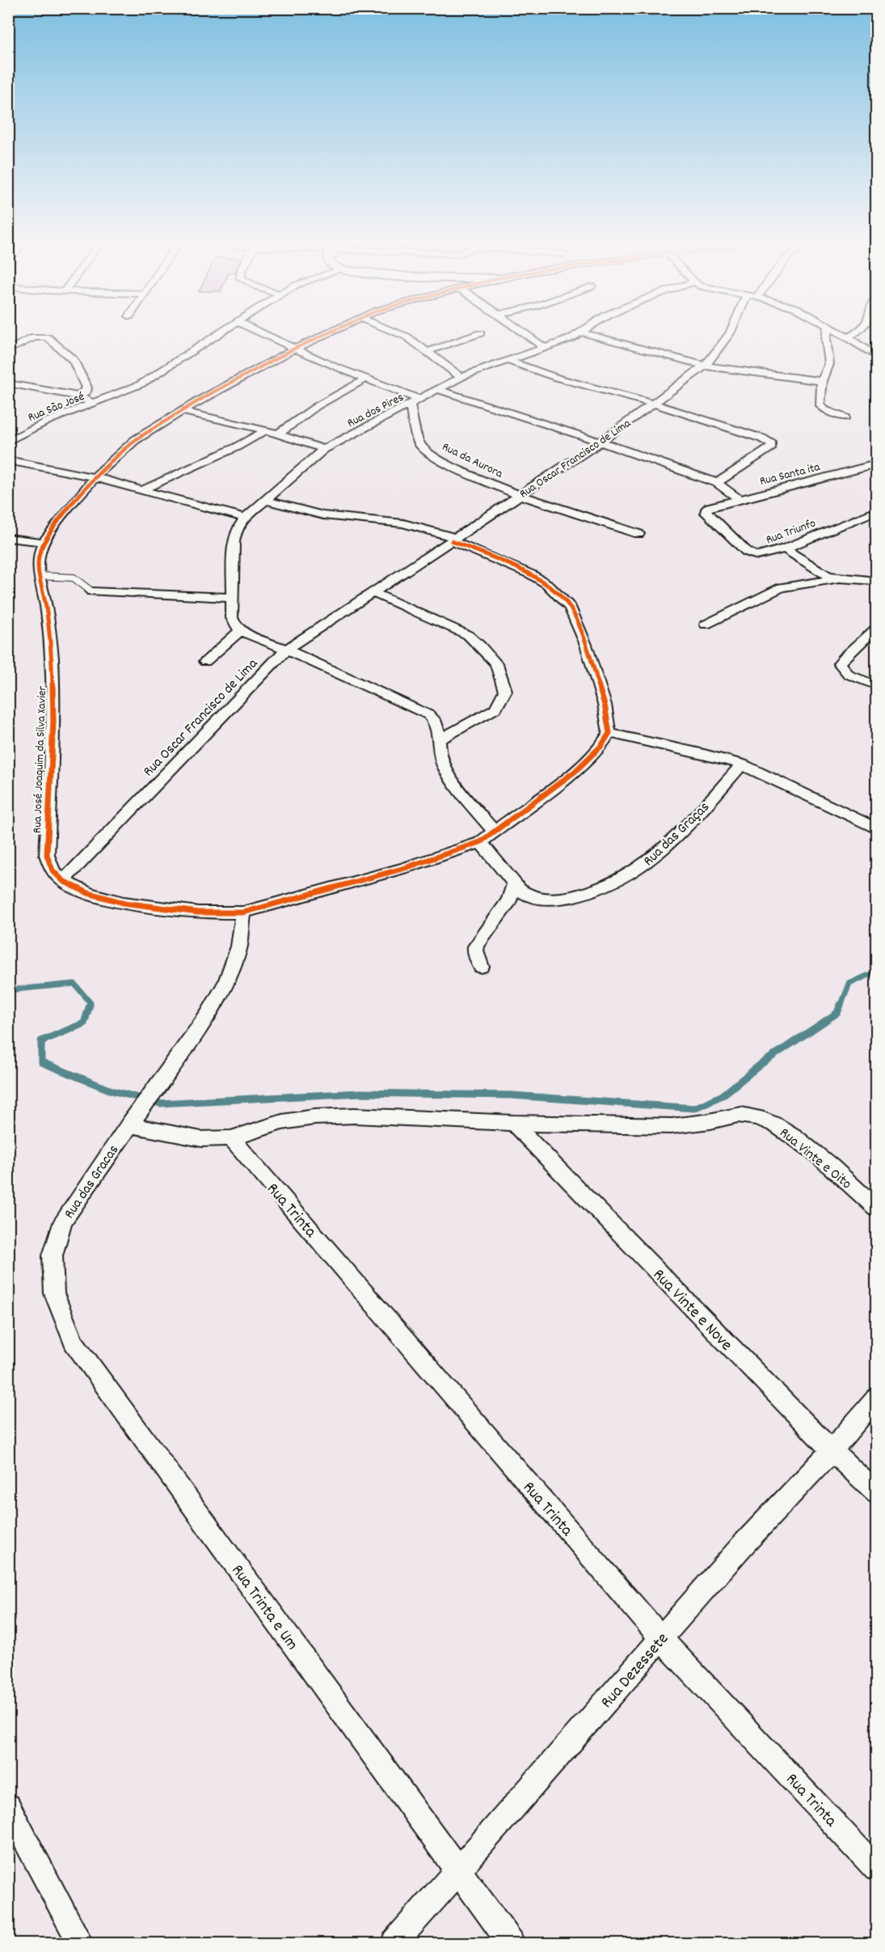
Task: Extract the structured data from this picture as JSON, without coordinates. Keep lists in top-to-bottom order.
{
  "streets": {
    "street": [
      "Rua São José",
      "Rua dos Pires",
      "Rua Oscar Francisco de Lima",
      "Rua da Aurora",
      "Rua Santa ita",
      "Rua Triunfo",
      "Rua José Joaquim da Silva Xavier",
      "Rua das Graças",
      "Rua Vinte e Oito",
      "Rua das Gracas",
      "Rua Trinta",
      "Rua Vinte e Nove",
      "Rua Trinta e Um",
      "Rua Dezessete"
    ]
  },
  "crossings": [
    ["Rua dos Pires", "Rua da Aurora"],
    ["Rua Oscar Francisco de Lima", "Rua da Aurora"],
    ["Rua Oscar Francisco de Lima", "Rua José Joaquim da Silva Xavier"],
    ["Rua Santa ita", "Rua Triunfo"],
    ["Rua José Joaquim da Silva Xavier", "Rua das Graças"],
    ["Rua José Joaquim da Silva Xavier", "Rua das Gracas"],
    ["Rua Vinte e Oito", "Rua Vinte e Nove"],
    ["Rua das Gracas", "Rua Trinta e Um"],
    ["Rua Trinta", "Rua Dezessete"],
    ["Rua Vinte e Nove", "Rua Dezessete"],
    ["Rua Trinta e Um", "Rua Dezessete"]
  ]
}
